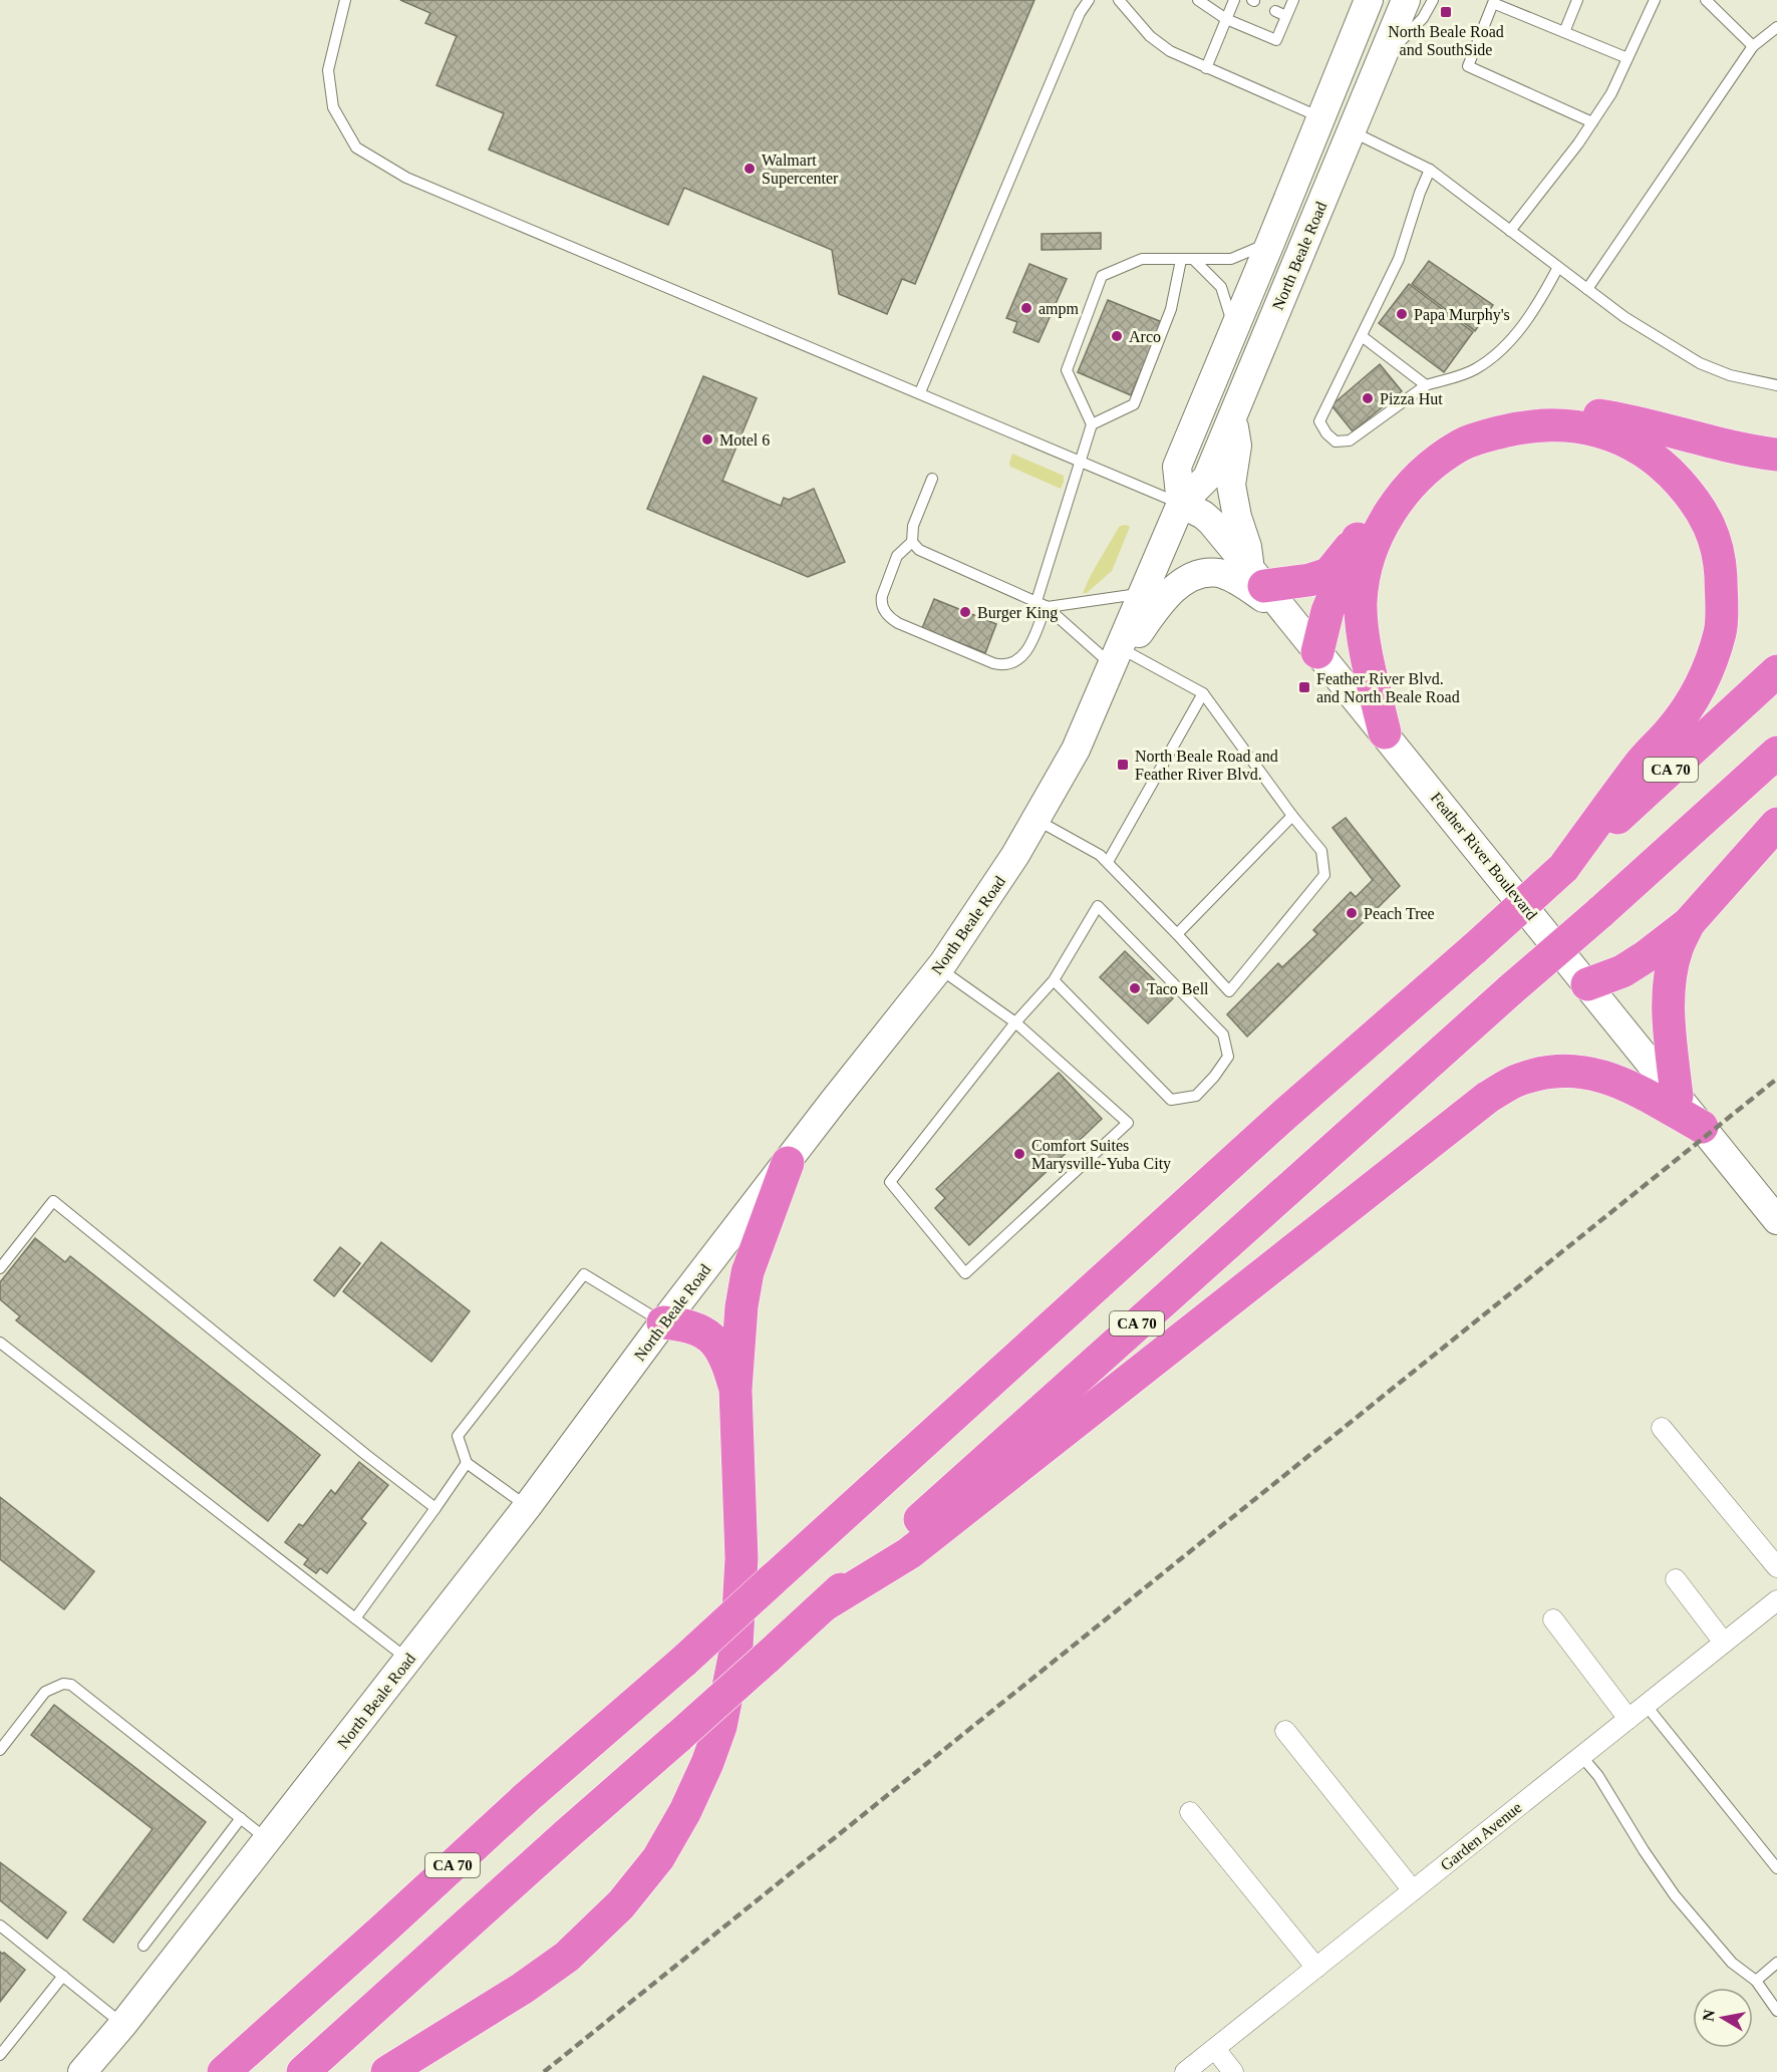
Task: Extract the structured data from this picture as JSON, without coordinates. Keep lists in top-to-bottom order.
{
  "streets": {
    "highway": ["CA 70"],
    "main road": ["North Beale Road", "Feather River Boulevard"],
    "street": ["Garden Avenue"]
  },
  "crossings": [
    ["North Beale Road", "Feather River Boulevard"]
  ],
  "places": {
    "transit": ["North Beale Road and SouthSide", "Feather River Blvd. and North Beale Road", "North Beale Road and Feather River Blvd."],
    "other": [
      "Walmart Supercenter",
      "ampm",
      "Papa Murphy's",
      "Arco",
      "Pizza Hut",
      "Motel 6",
      "Burger King",
      "Peach Tree",
      "Taco Bell",
      "Comfort Suites Marysville-Yuba City"
    ]
  },
  "north": "left"
}
